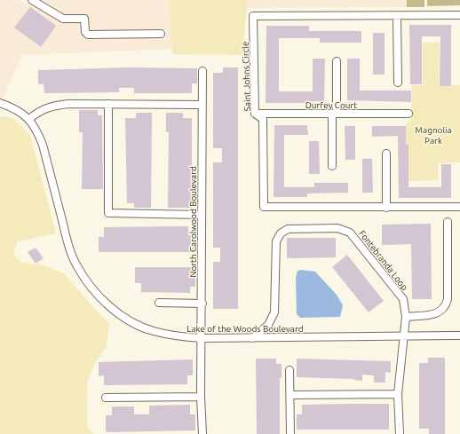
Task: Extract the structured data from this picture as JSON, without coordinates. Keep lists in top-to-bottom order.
{
  "streets": {
    "street": [
      "Saint Johns Circle",
      "Durfey Court",
      "North Carolwood Boulevard",
      "Fontebranda Loop",
      "Lake of the Woods Boulevard"
    ]
  },
  "crossings": [
    ["Saint Johns Circle", "Durfey Court"],
    ["North Carolwood Boulevard", "Lake of the Woods Boulevard"],
    ["Fontebranda Loop", "Lake of the Woods Boulevard"]
  ],
  "parks": ["Magnolia Park"]
}
